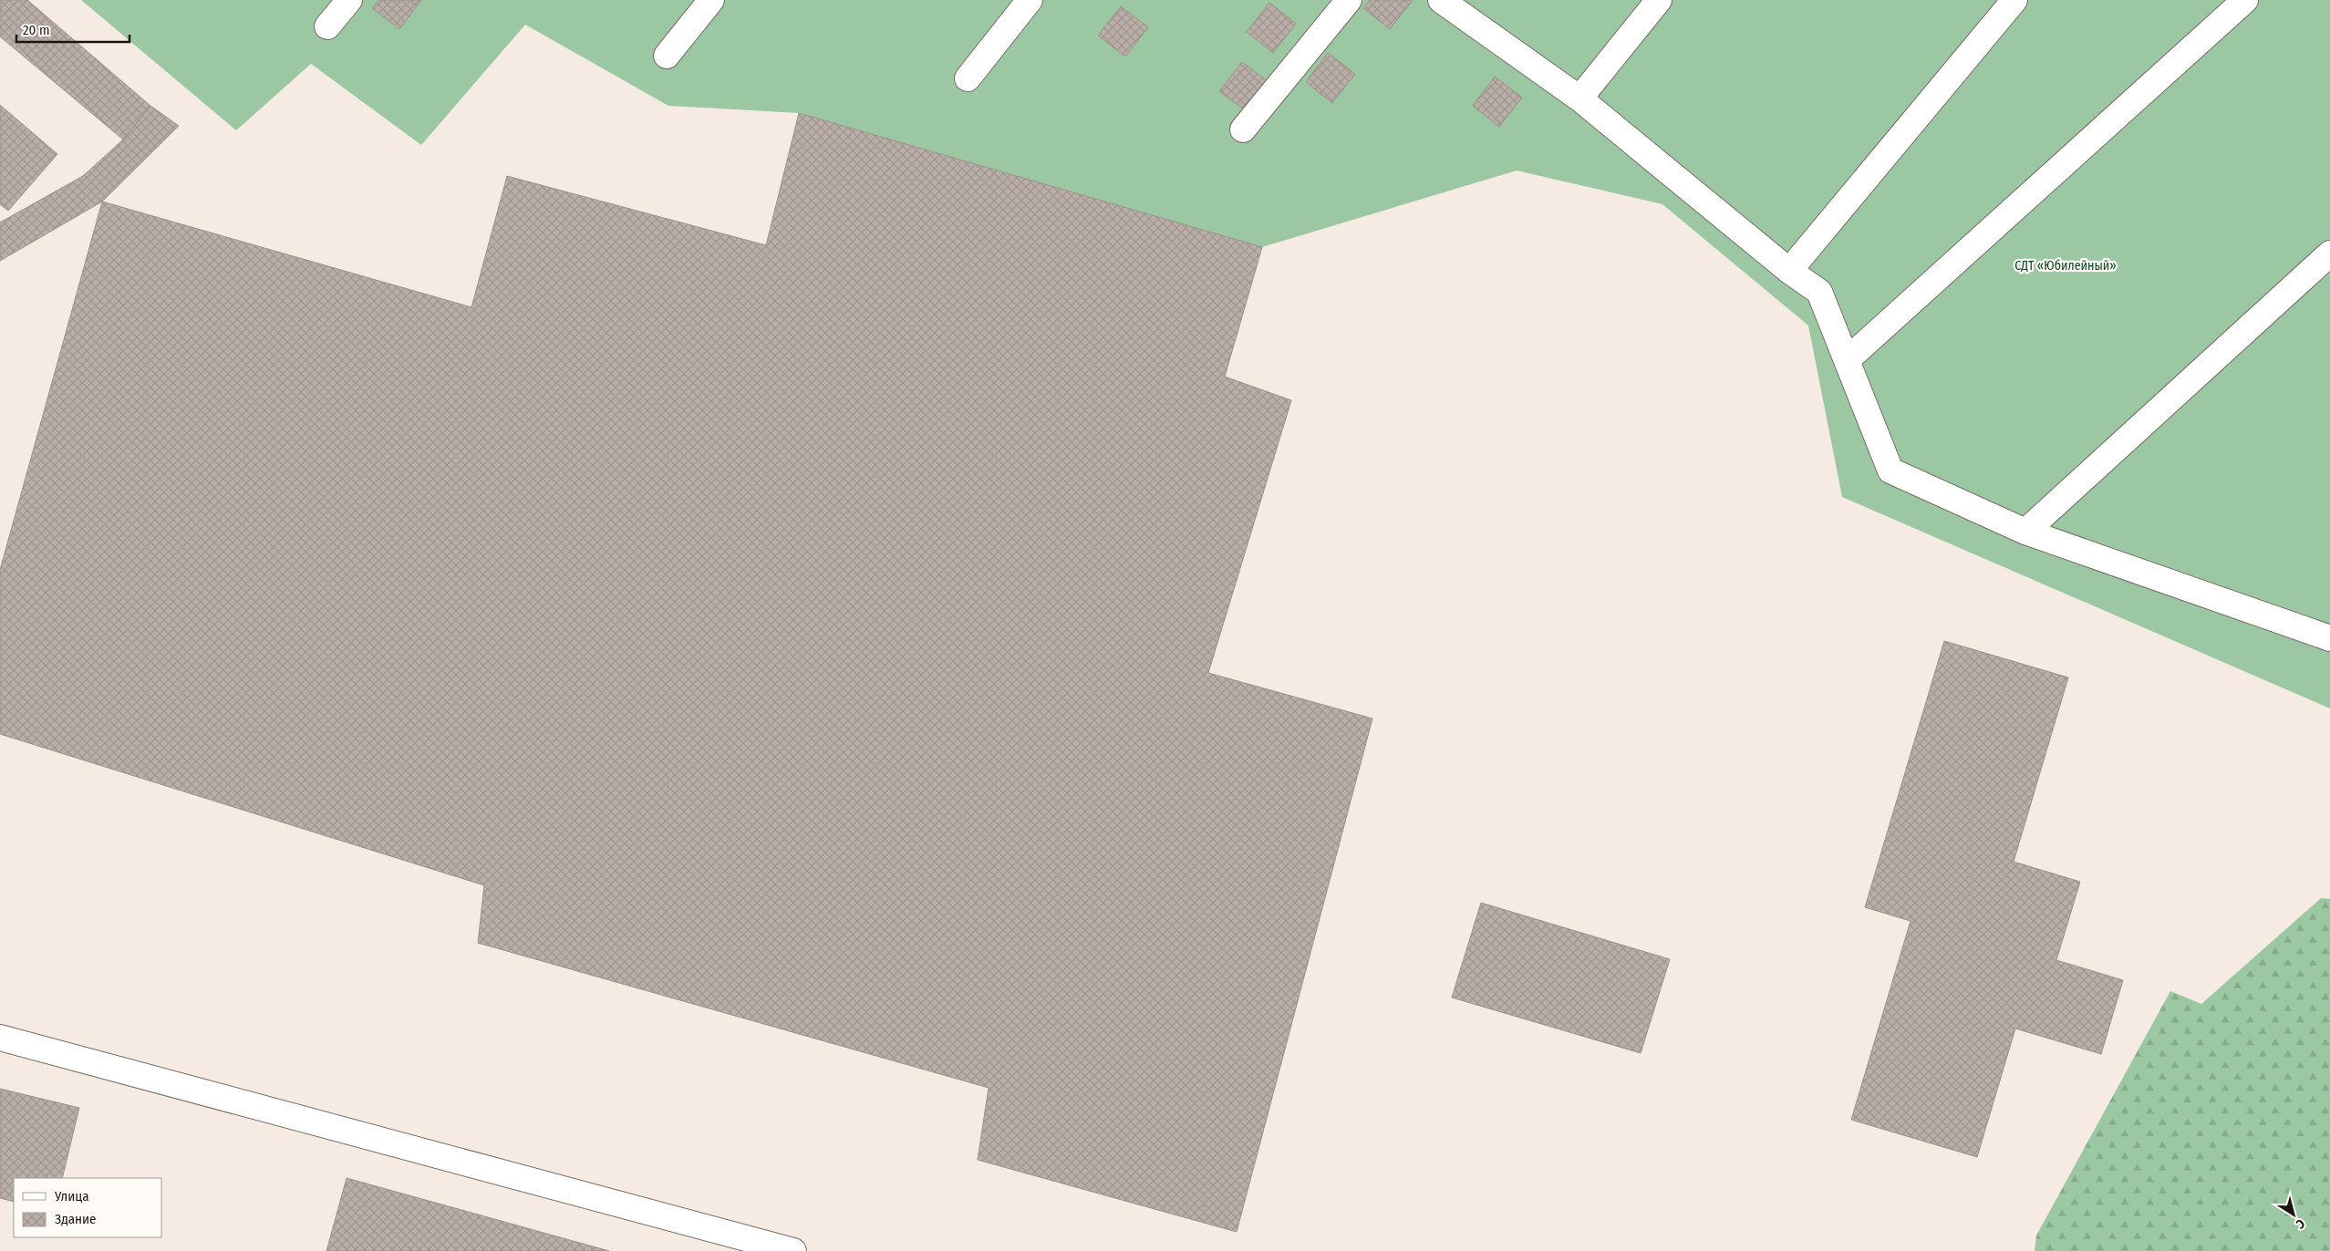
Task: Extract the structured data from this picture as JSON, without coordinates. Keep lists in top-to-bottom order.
{
  "parks": ["СДТ «Юбилейный»"],
  "legend": ["Улица", "Здание"],
  "scale_bar": "20 m",
  "north": "bottom right"
}
